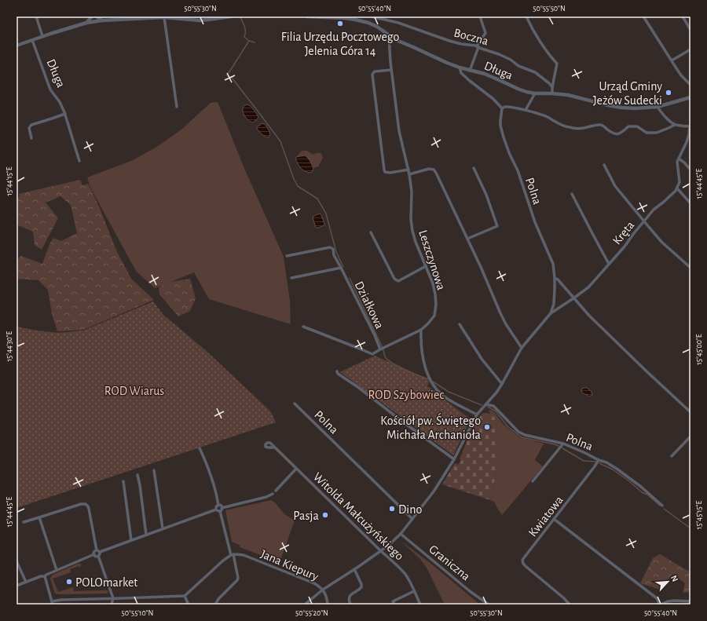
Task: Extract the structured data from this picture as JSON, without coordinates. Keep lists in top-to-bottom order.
{
  "streets": {
    "street": [
      "Boczna",
      "Długa",
      "Polna",
      "Kręta",
      "Leszczynowa",
      "Działkowa",
      "Witolda Małcużyńskiego",
      "Kwiatowa",
      "Graniczna",
      "Jana Kiepury"
    ]
  },
  "crossings": [
    ["Długa", "Leszczynowa"],
    ["Polna", "Kręta"],
    ["Polna", "Witolda Małcużyńskiego"],
    ["Polna", "Kwiatowa"],
    ["Polna", "Graniczna"],
    ["Polna", "Jana Kiepury"],
    ["Witolda Małcużyńskiego", "Jana Kiepury"]
  ],
  "parks": ["ROD Wiarus", "ROD Szybowiec"],
  "places": [
    "Filia Urzędu Pocztowego Jelenia Góra 14",
    "Urząd Gminy Jeżów Sudecki",
    "Kościół pw. Świętego Michała Archanioła",
    "Dino",
    "Pasja",
    "POLOmarket"
  ],
  "north": "top right",
  "coordinates": [
    "50°55'30\"N",
    "50°55'40\"N",
    "50°55'50\"N",
    "15°44'15\"E",
    "15°44'45\"E",
    "15°44'30\"E",
    "15°45'00\"E",
    "15°45'15\"E",
    "50°55'10\"N",
    "50°55'20\"N"
  ]
}
